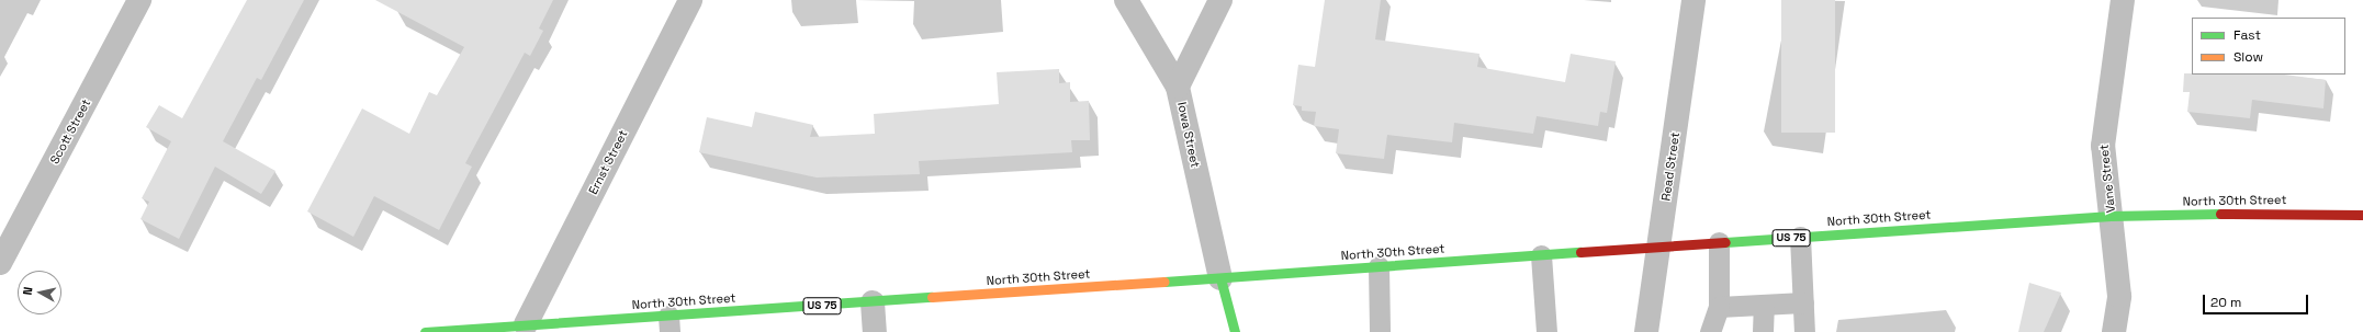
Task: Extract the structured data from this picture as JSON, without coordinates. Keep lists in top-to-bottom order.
{
  "streets": {
    "main road": ["North 30th Street", "US 75"],
    "street": [
      "Scott Street",
      "Iowa Street",
      "Ernst Street",
      "Read Street",
      "Vane Street"
    ]
  },
  "crossings": [
    ["Iowa Street", "North 30th Street"],
    ["Ernst Street", "North 30th Street"],
    ["Read Street", "North 30th Street"],
    ["Vane Street", "North 30th Street"]
  ],
  "legend": ["Fast", "Slow"],
  "scale_bar": "20 m",
  "north": "left"
}
